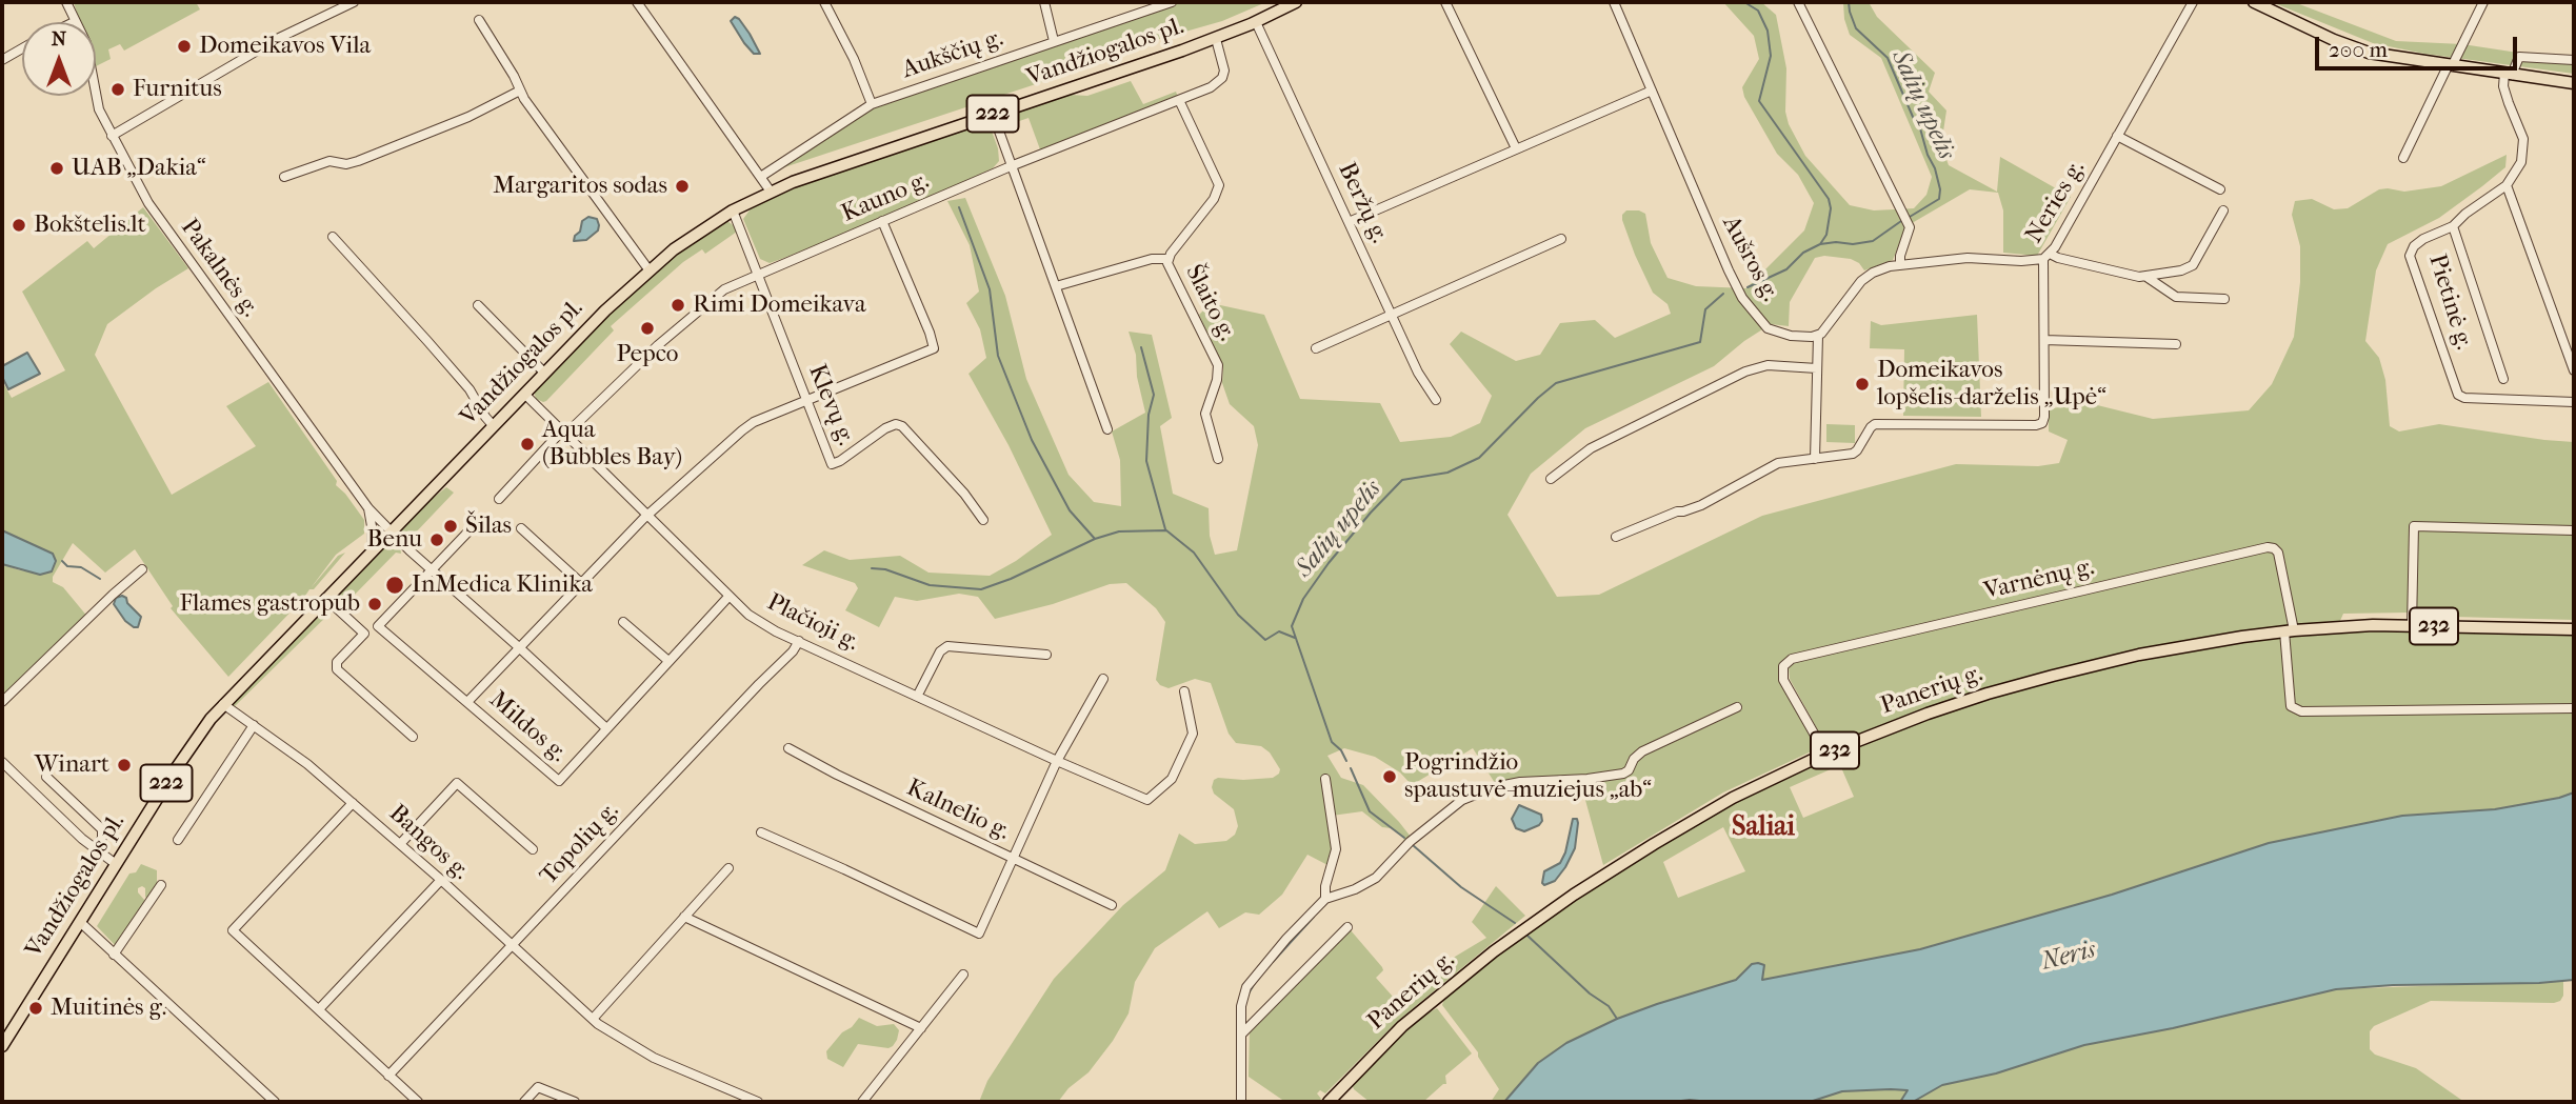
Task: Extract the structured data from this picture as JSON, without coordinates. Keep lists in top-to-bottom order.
{
  "streets": {
    "main road": [
      "Vandžiogalos pl.",
      "222",
      "232",
      "Panerių g."
    ],
    "street": [
      "Aukščių g.",
      "Kauno g.",
      "Neries g.",
      "Beržų g.",
      "Aušros g.",
      "Pakalnės g.",
      "Pietinė g.",
      "Šlaito g.",
      "Klevų g.",
      "Varnėnų g.",
      "Plačioji g.",
      "Mildos g.",
      "Kalnelio g.",
      "Bangos g.",
      "Topolių g."
    ]
  },
  "crossings": [
    ["Vandžiogalos pl.", "Kauno g."],
    ["Vandžiogalos pl.", "Beržų g."],
    ["Vandžiogalos pl.", "Pakalnės g."],
    ["Vandžiogalos pl.", "Klevų g."],
    ["Vandžiogalos pl.", "Plačioji g."],
    ["Vandžiogalos pl.", "Bangos g."],
    ["Kauno g.", "Šlaito g."],
    ["Kauno g.", "Klevų g."],
    ["Kauno g.", "Plačioji g."],
    ["Pakalnės g.", "Mildos g."],
    ["Varnėnų g.", "Panerių g."],
    ["Plačioji g.", "Mildos g."],
    ["Plačioji g.", "Topolių g."],
    ["Bangos g.", "Topolių g."]
  ],
  "districts": ["Saliai"],
  "water": ["Salių upelis", "Neris"],
  "places": [
    "Domeikavos Vila",
    "Furnitus",
    "UAB „Dakia“",
    "Margaritos sodas",
    "Bokštelis.lt",
    "Rimi Domeikava",
    "Pepco",
    "Domeikavos lopšelis-darželis „Upė“",
    "Aqua (Bubbles Bay)",
    "Šilas",
    "Benu",
    "InMedica Klinika",
    "Flames gastropub",
    "Winart",
    "Pogrindžio spaustuvė-muziejus „ab“",
    "Muitinės g."
  ],
  "scale_bar": "200 m",
  "north": "top"
}
